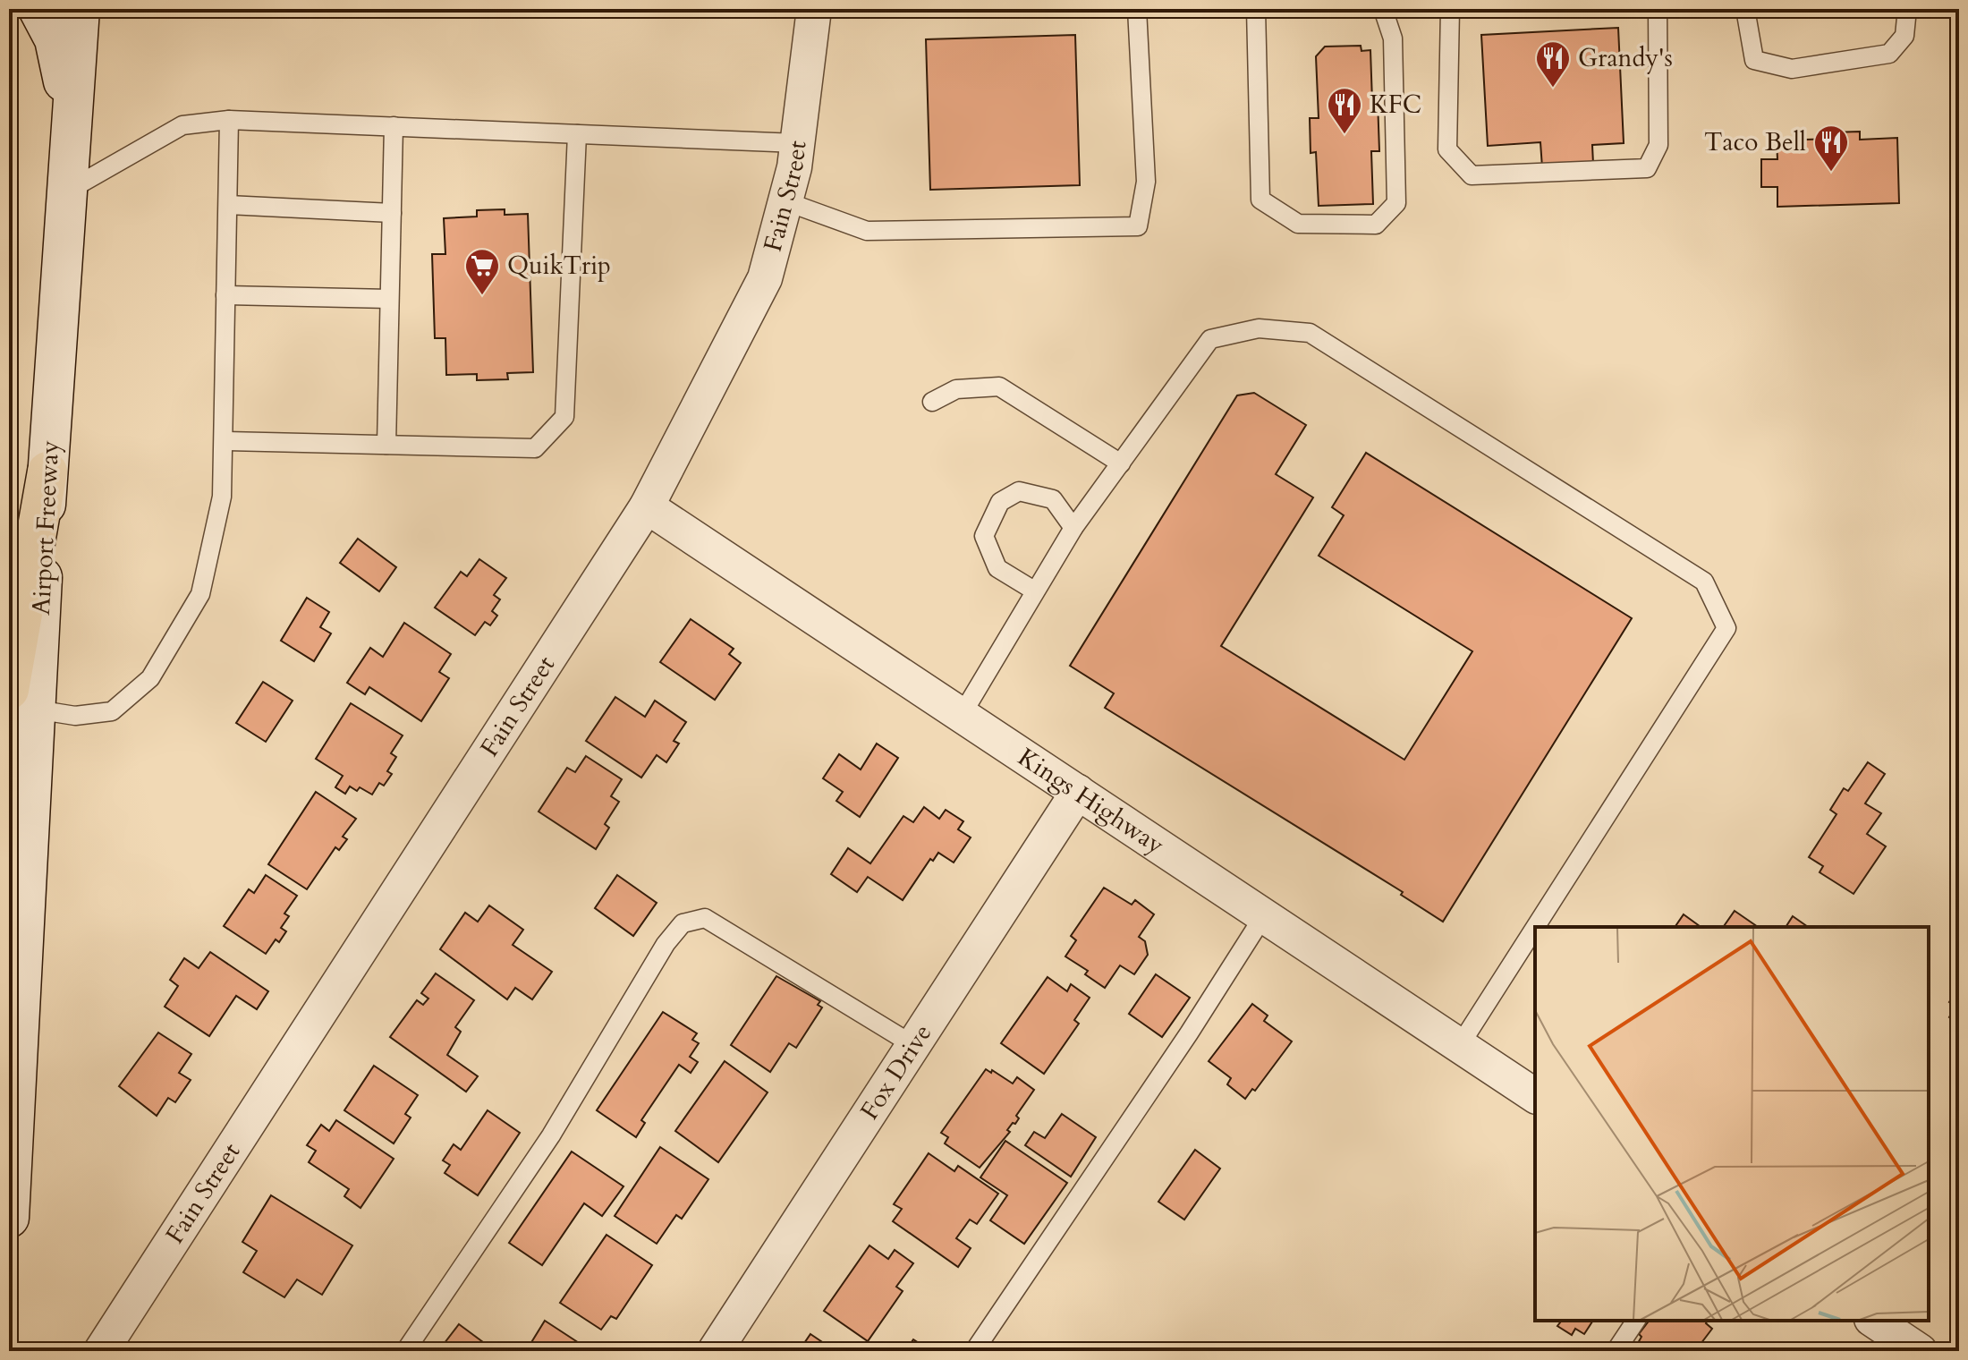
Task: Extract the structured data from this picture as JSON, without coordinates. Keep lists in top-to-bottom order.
{
  "streets": {
    "main road": ["Airport Freeway"],
    "street": ["Fain Street", "Kings Highway", "Fox Drive"]
  },
  "crossings": [
    ["Fain Street", "Kings Highway"],
    ["Kings Highway", "Fox Drive"]
  ],
  "places": {
    "restaurant": ["Grandy's", "KFC", "Taco Bell"],
    "supermarket": ["QuikTrip"]
  }
}
